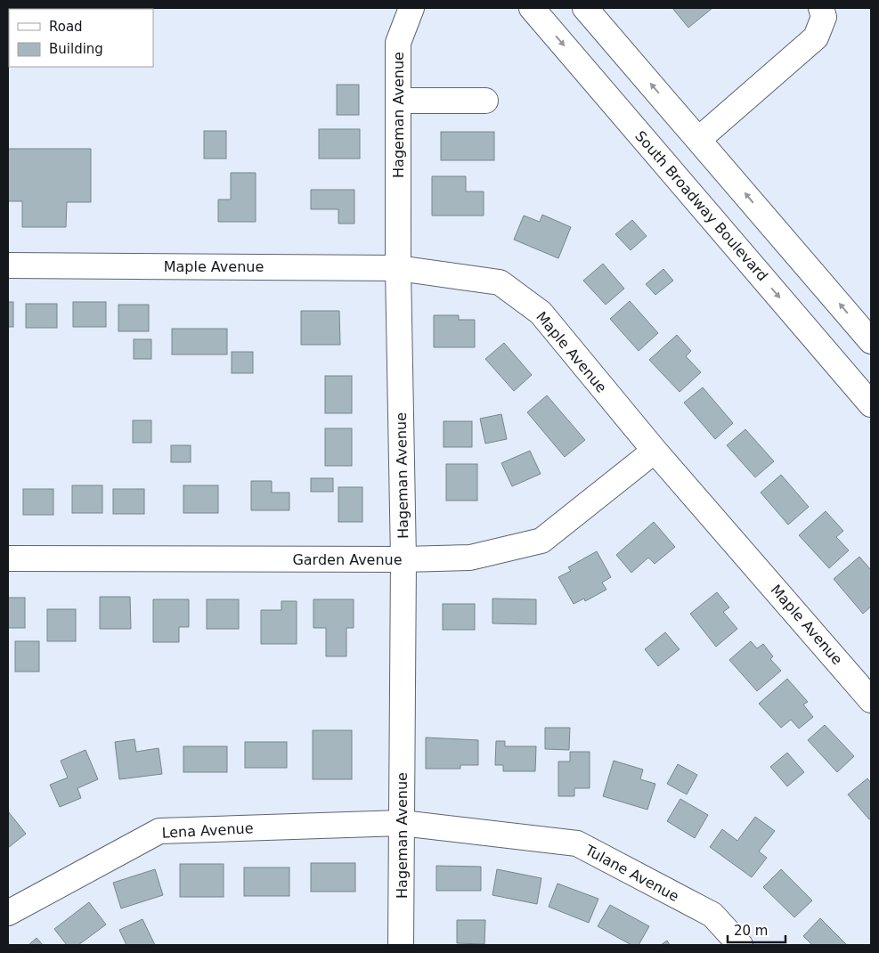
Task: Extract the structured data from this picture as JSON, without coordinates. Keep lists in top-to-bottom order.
{
  "streets": {
    "street": [
      "Hageman Avenue",
      "South Broadway Boulevard",
      "Maple Avenue",
      "Garden Avenue",
      "Lena Avenue",
      "Tulane Avenue"
    ]
  },
  "crossings": [
    ["Hageman Avenue", "Maple Avenue"],
    ["Hageman Avenue", "Garden Avenue"],
    ["Hageman Avenue", "Lena Avenue"],
    ["Hageman Avenue", "Tulane Avenue"],
    ["Maple Avenue", "Garden Avenue"],
    ["Lena Avenue", "Tulane Avenue"]
  ],
  "legend": ["Road", "Building"],
  "scale_bar": "20 m"
}
